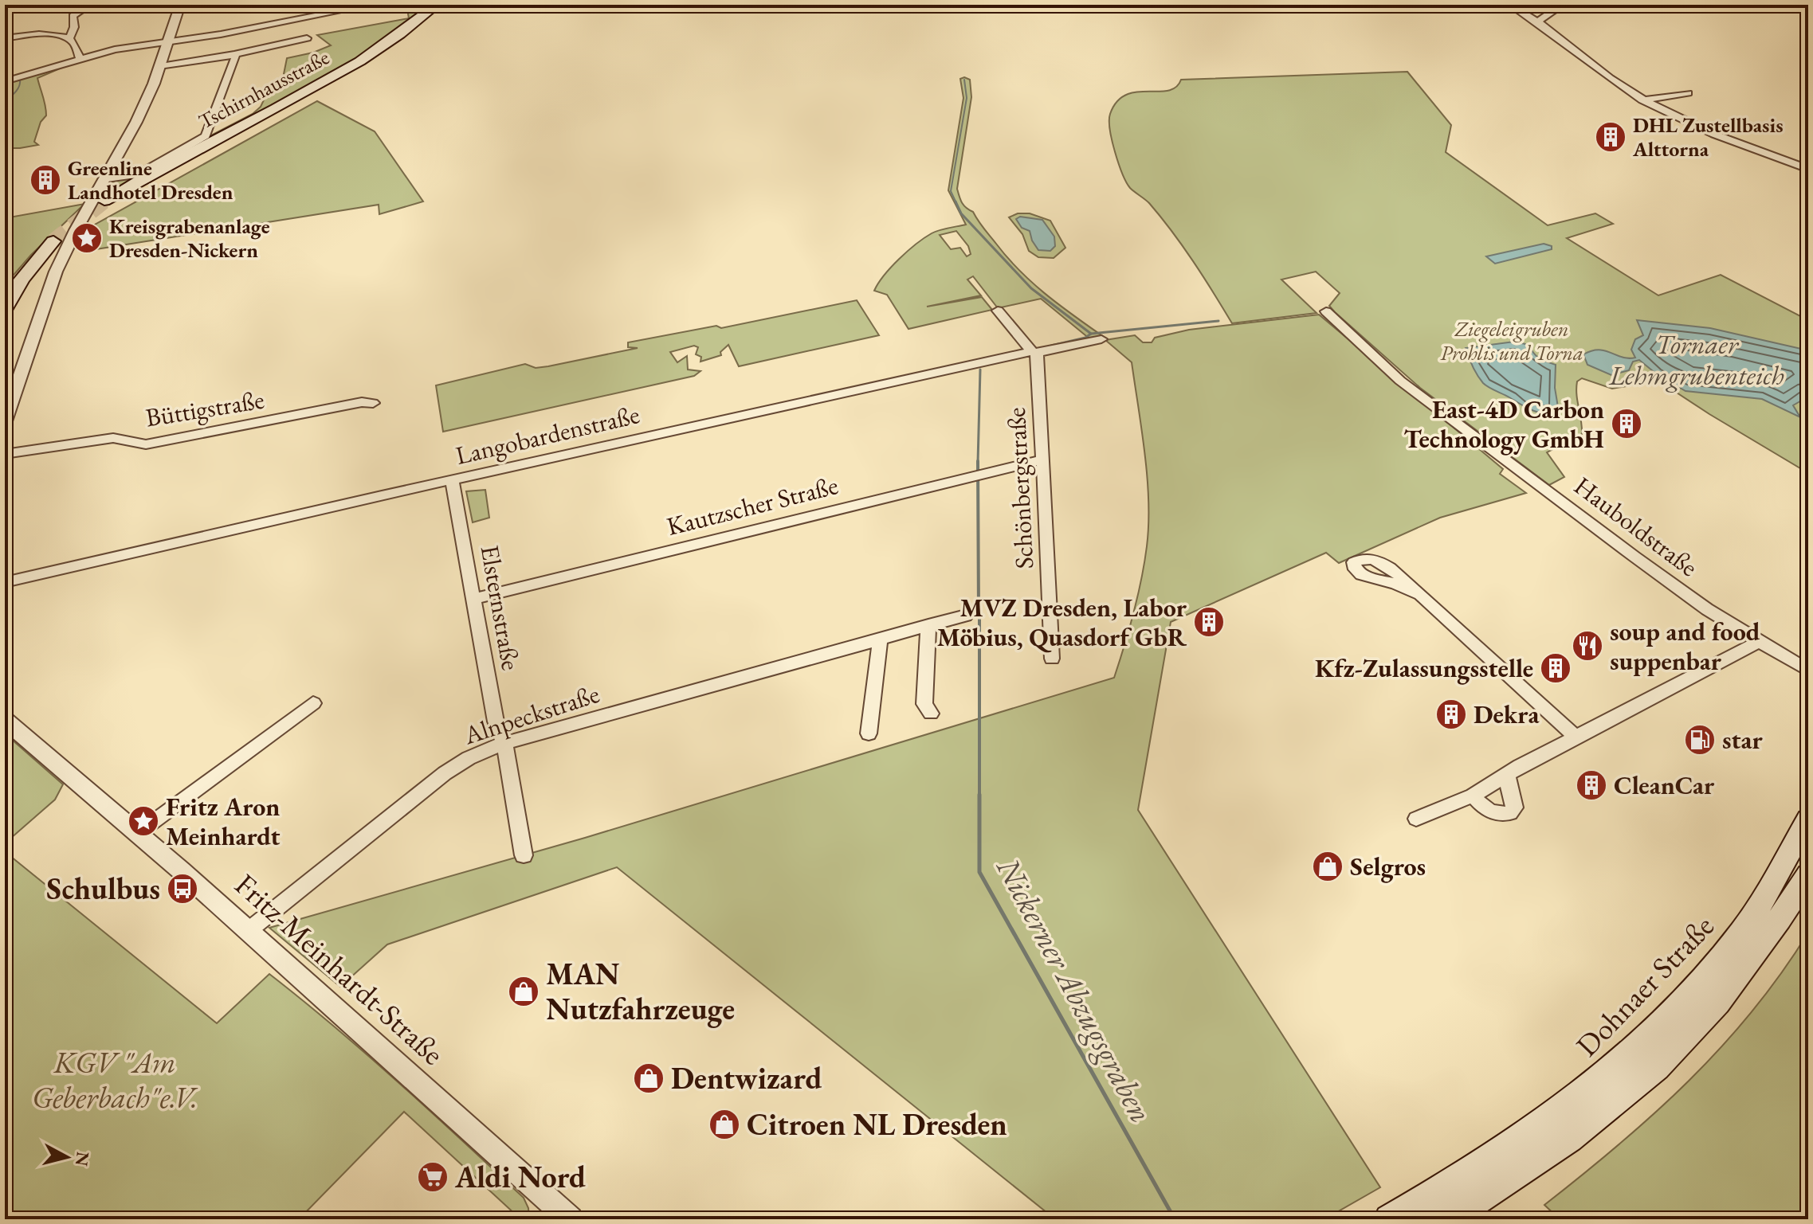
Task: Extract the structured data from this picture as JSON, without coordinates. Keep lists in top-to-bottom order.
{
  "streets": {
    "main road": ["Tschirnhausstraße", "Dohnaer Straße"],
    "street": [
      "Büttigstraße",
      "Langobardenstraße",
      "Schönbergstraße",
      "Kautzscher Straße",
      "Hauboldstraße",
      "Elsternstraße",
      "Alnpeckstraße",
      "Fritz-Meinhardt-Straße"
    ]
  },
  "crossings": [
    ["Langobardenstraße", "Schönbergstraße"],
    ["Langobardenstraße", "Elsternstraße"],
    ["Schönbergstraße", "Kautzscher Straße"],
    ["Kautzscher Straße", "Elsternstraße"],
    ["Elsternstraße", "Alnpeckstraße"],
    ["Alnpeckstraße", "Fritz-Meinhardt-Straße"]
  ],
  "water": ["Tornaer Lehmgrubenteich", "Nickerner Abzugsgraben"],
  "parks": ["Ziegeleigruben Prohlis und Torna", "KGV \"Am Geberbach\"e.V."],
  "places": {
    "building": [
      "DHL Zustellbasis Alttorna",
      "Greenline Landhotel Dresden",
      "East-4D Carbon Technology GmbH",
      "MVZ Dresden, Labor Möbius, Quasdorf GbR",
      "Kfz-Zulassungsstelle",
      "Dekra",
      "CleanCar"
    ],
    "place": ["Kreisgrabenanlage Dresden-Nickern", "Fritz Aron Meinhardt"],
    "restaurant": ["soup and food suppenbar"],
    "fuel station": ["star"],
    "shop": [
      "Selgros",
      "MAN Nutzfahrzeuge",
      "Dentwizard",
      "Citroen NL Dresden"
    ],
    "bus stop": ["Schulbus"],
    "supermarket": ["Aldi Nord"]
  },
  "north": "right"
}
